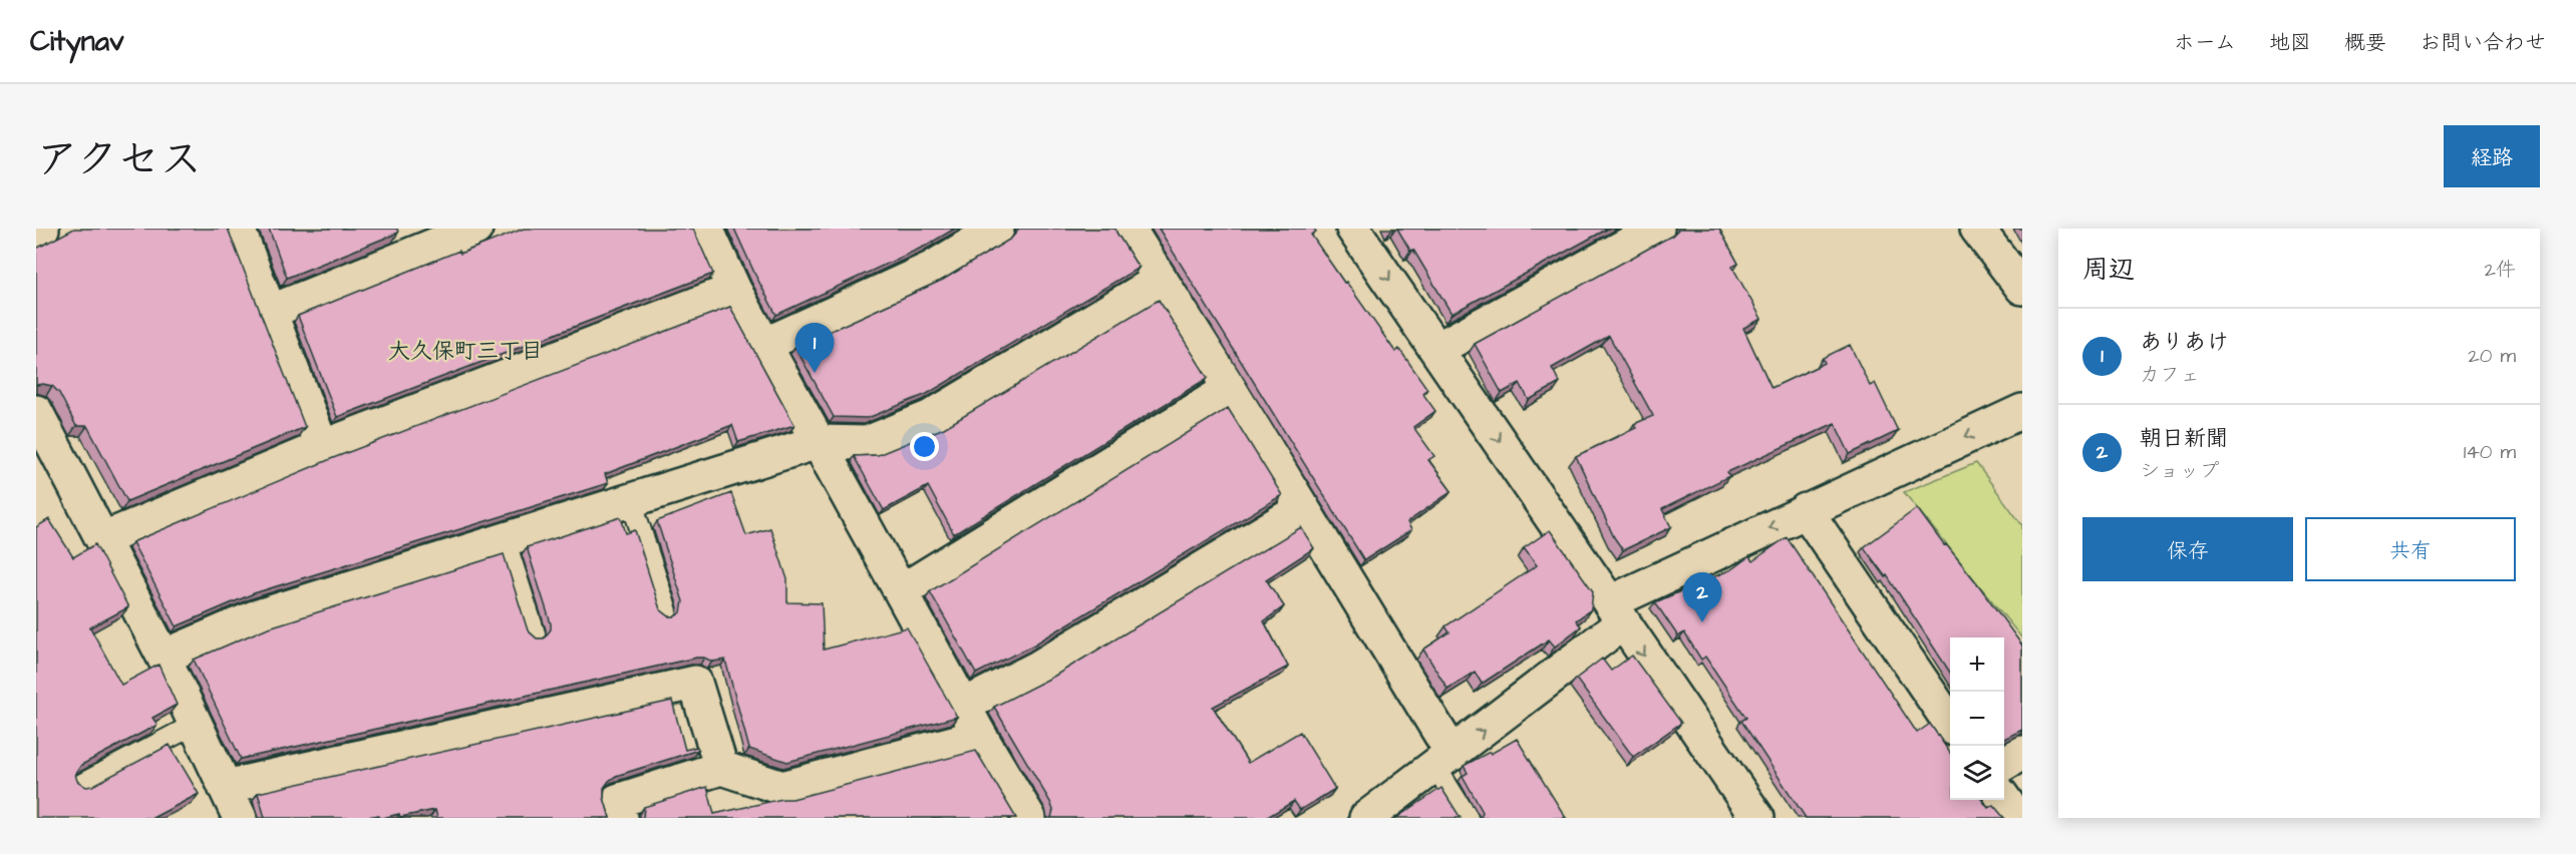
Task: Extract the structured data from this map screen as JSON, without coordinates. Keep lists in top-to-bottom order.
{
  "districts": ["大久保町三丁目"],
  "page": {
    "header": "Citynav",
    "nav": [
      "ホーム",
      "地図",
      "概要",
      "お問い合わせ"
    ],
    "title": "アクセス",
    "buttons": [
      "経路",
      ["保存", "共有"]
    ],
    "heading": ["周辺", "2件"],
    "list": [
      {
        "mark": "1",
        "name": "ありあけ",
        "note": "カフェ",
        "value": "20 m"
      },
      {
        "mark": "2",
        "name": "朝日新聞",
        "note": "ショップ",
        "value": "140 m"
      }
    ],
    "pins": ["1", "2"],
    "map_buttons": ["+", "−"]
  }
}
